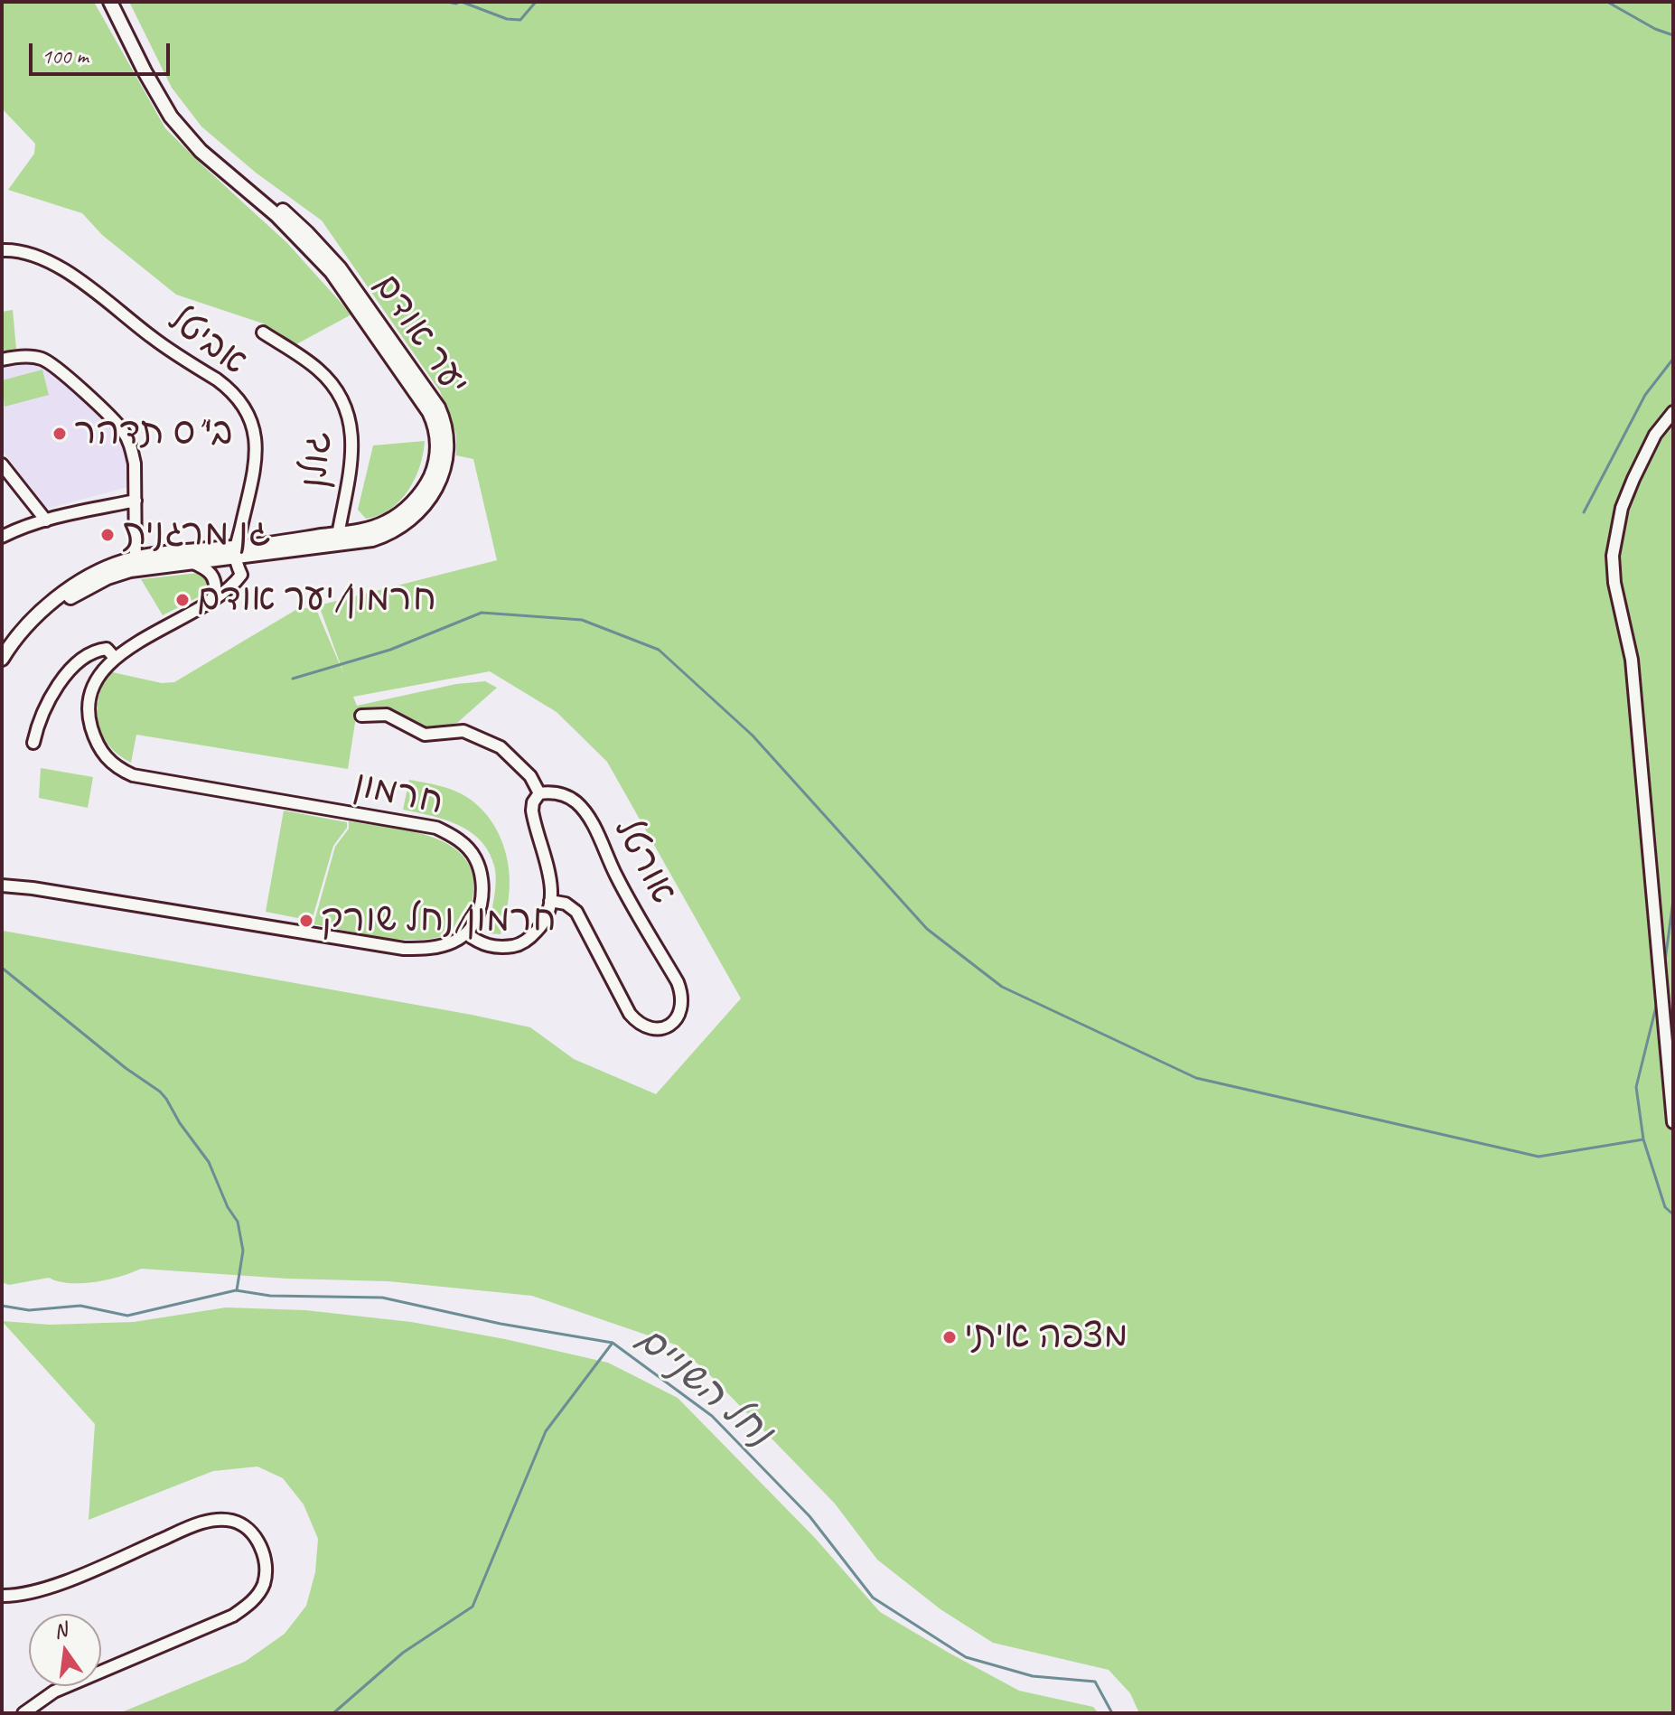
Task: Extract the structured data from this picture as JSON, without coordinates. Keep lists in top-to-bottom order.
{
  "streets": {
    "street": [
      "יער אודם",
      "אביטל",
      "גולן",
      "חרמון",
      "אורטל"
    ]
  },
  "crossings": [
    ["יער אודם", "אביטל"],
    ["יער אודם", "גולן"],
    ["יער אודם", "חרמון"],
    ["אביטל", "חרמון"]
  ],
  "water": ["נחל השניים"],
  "places": [
    "בי\"ס תדהר",
    "גן מרגנית",
    "חרמון/יער אודם",
    "חרמון/נחל שורק",
    "מצפה איתי"
  ],
  "scale_bar": "100 m",
  "north": "top"
}
